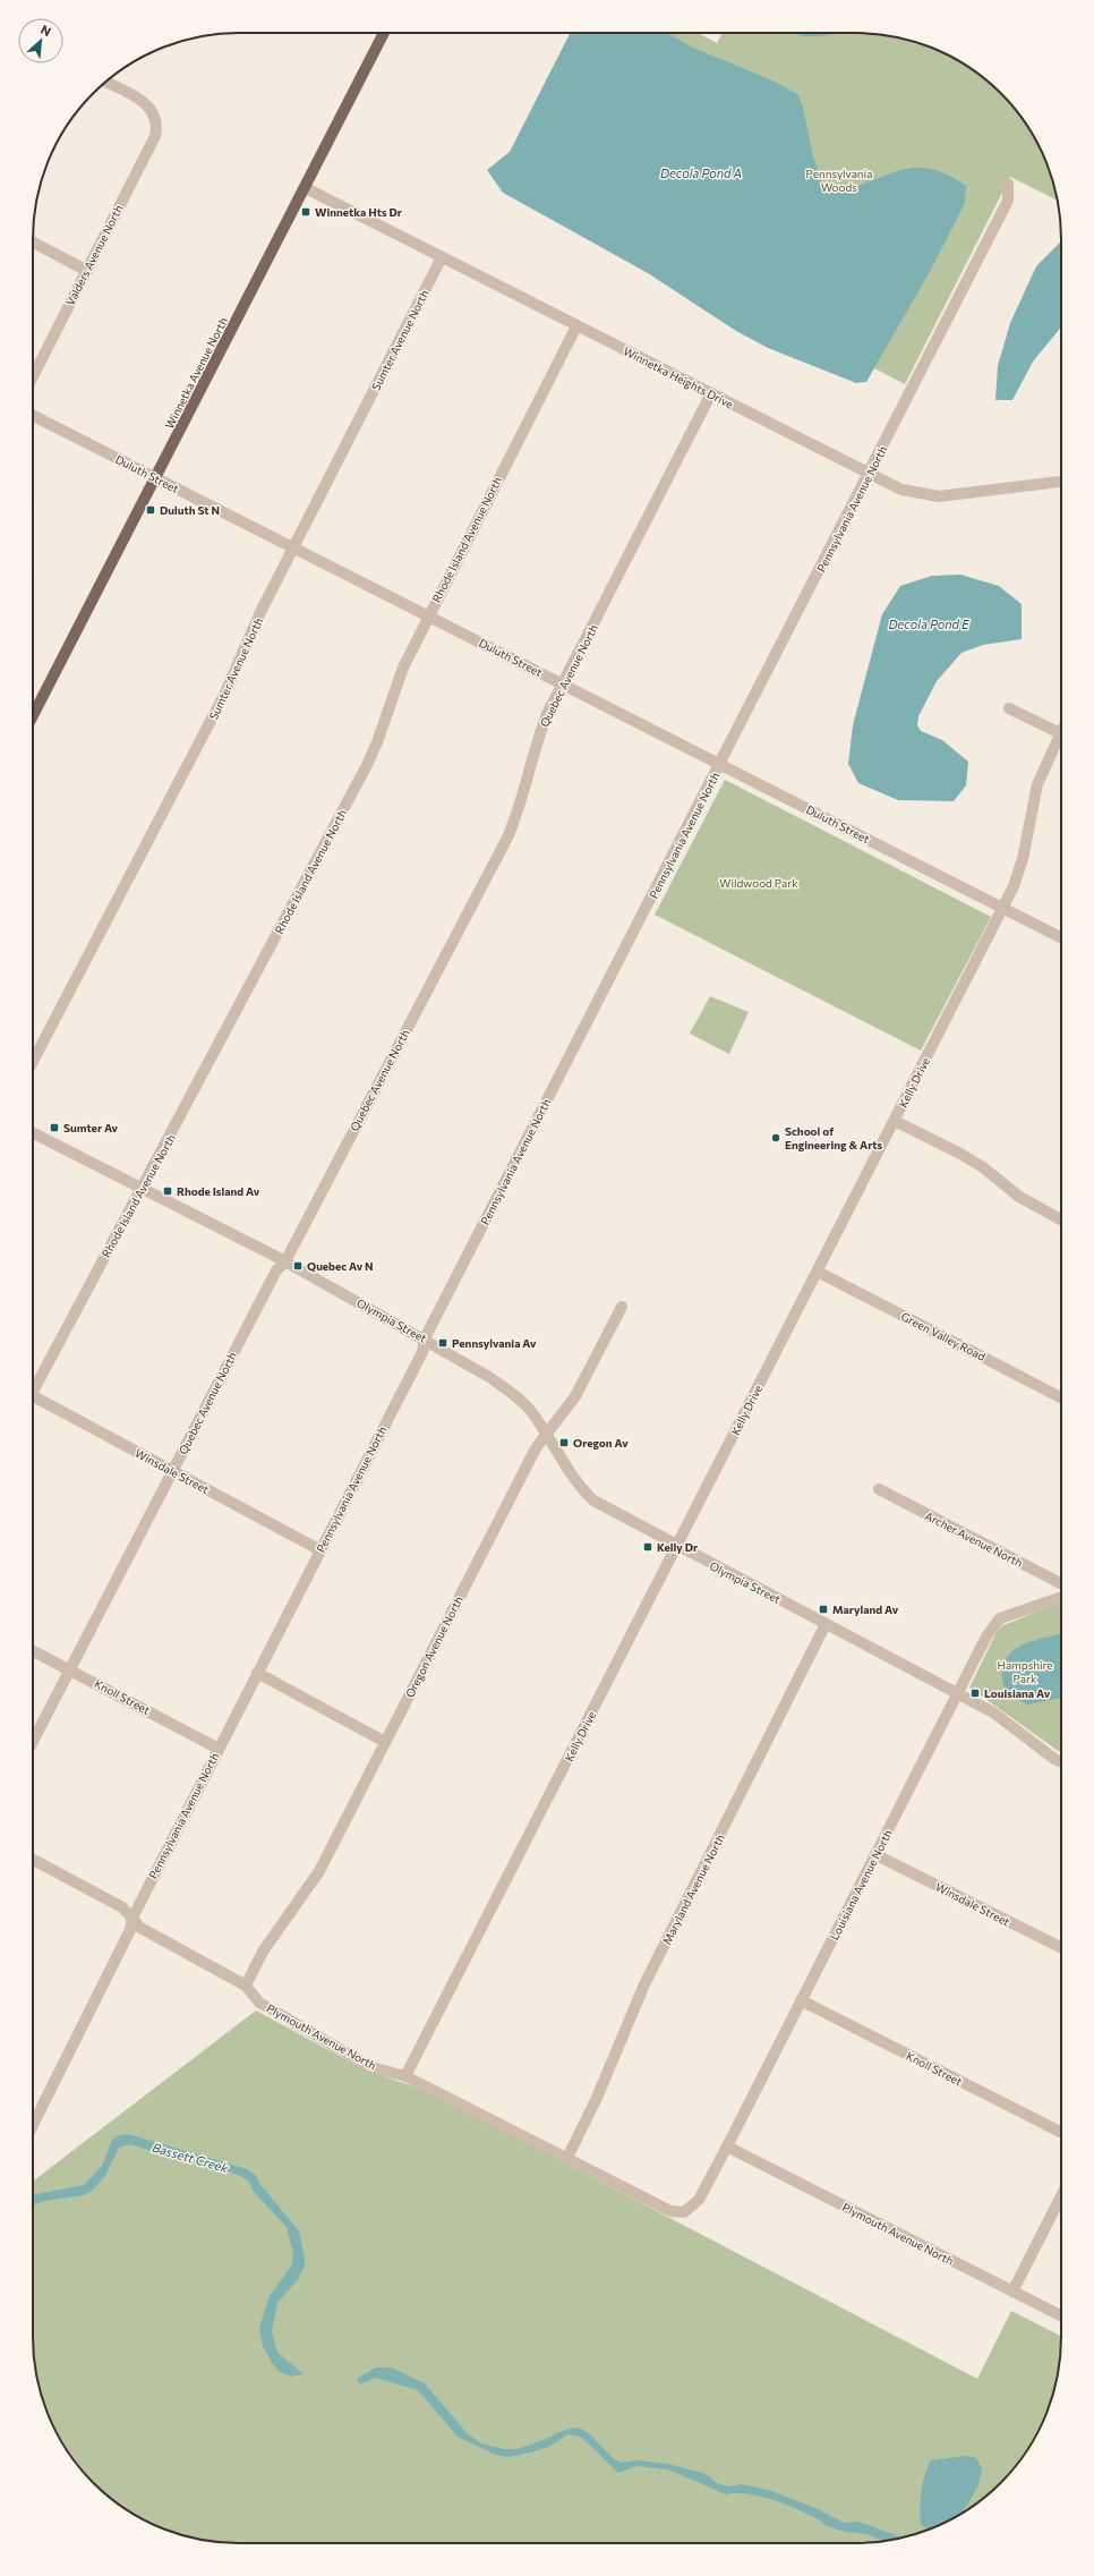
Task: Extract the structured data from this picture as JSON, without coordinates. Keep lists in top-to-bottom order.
{
  "streets": {
    "main road": ["Winnetka Avenue North"],
    "street": [
      "Valders Avenue North",
      "Sumter Avenue North",
      "Winnetka Heights Drive",
      "Duluth Street",
      "Pennsylvania Avenue North",
      "Rhode Island Avenue North",
      "Quebec Avenue North",
      "Kelly Drive",
      "Olympia Street",
      "Green Valley Road",
      "Winsdale Street",
      "Archer Avenue North",
      "Oregon Avenue North",
      "Knoll Street",
      "Louisiana Avenue North",
      "Maryland Avenue North",
      "Plymouth Avenue North"
    ]
  },
  "crossings": [
    ["Sumter Avenue North", "Winnetka Heights Drive"],
    ["Sumter Avenue North", "Duluth Street"],
    ["Winnetka Avenue North", "Winnetka Heights Drive"],
    ["Winnetka Avenue North", "Duluth Street"],
    ["Winnetka Heights Drive", "Pennsylvania Avenue North"],
    ["Winnetka Heights Drive", "Rhode Island Avenue North"],
    ["Winnetka Heights Drive", "Quebec Avenue North"],
    ["Duluth Street", "Pennsylvania Avenue North"],
    ["Duluth Street", "Rhode Island Avenue North"],
    ["Duluth Street", "Quebec Avenue North"],
    ["Duluth Street", "Kelly Drive"],
    ["Pennsylvania Avenue North", "Olympia Street"],
    ["Pennsylvania Avenue North", "Winsdale Street"],
    ["Pennsylvania Avenue North", "Knoll Street"],
    ["Pennsylvania Avenue North", "Plymouth Avenue North"],
    ["Rhode Island Avenue North", "Olympia Street"],
    ["Quebec Avenue North", "Olympia Street"],
    ["Quebec Avenue North", "Winsdale Street"],
    ["Quebec Avenue North", "Knoll Street"],
    ["Kelly Drive", "Olympia Street"],
    ["Kelly Drive", "Green Valley Road"],
    ["Kelly Drive", "Plymouth Avenue North"],
    ["Olympia Street", "Oregon Avenue North"],
    ["Olympia Street", "Louisiana Avenue North"],
    ["Olympia Street", "Maryland Avenue North"],
    ["Winsdale Street", "Louisiana Avenue North"],
    ["Oregon Avenue North", "Plymouth Avenue North"],
    ["Knoll Street", "Louisiana Avenue North"],
    ["Louisiana Avenue North", "Plymouth Avenue North"],
    ["Maryland Avenue North", "Plymouth Avenue North"]
  ],
  "water": ["Decola Pond A", "Decola Pond E", "Bassett Creek"],
  "parks": ["Pennsylvania Woods", "Wildwood Park", "Hampshire Park"],
  "places": {
    "transit": [
      "Winnetka Hts Dr",
      "Duluth St N",
      "Sumter Av",
      "Rhode Island Av",
      "Quebec Av N",
      "Pennsylvania Av",
      "Oregon Av",
      "Kelly Dr",
      "Maryland Av",
      "Louisiana Av"
    ],
    "other": ["School of Engineering & Arts"]
  },
  "north": "top right"
}
